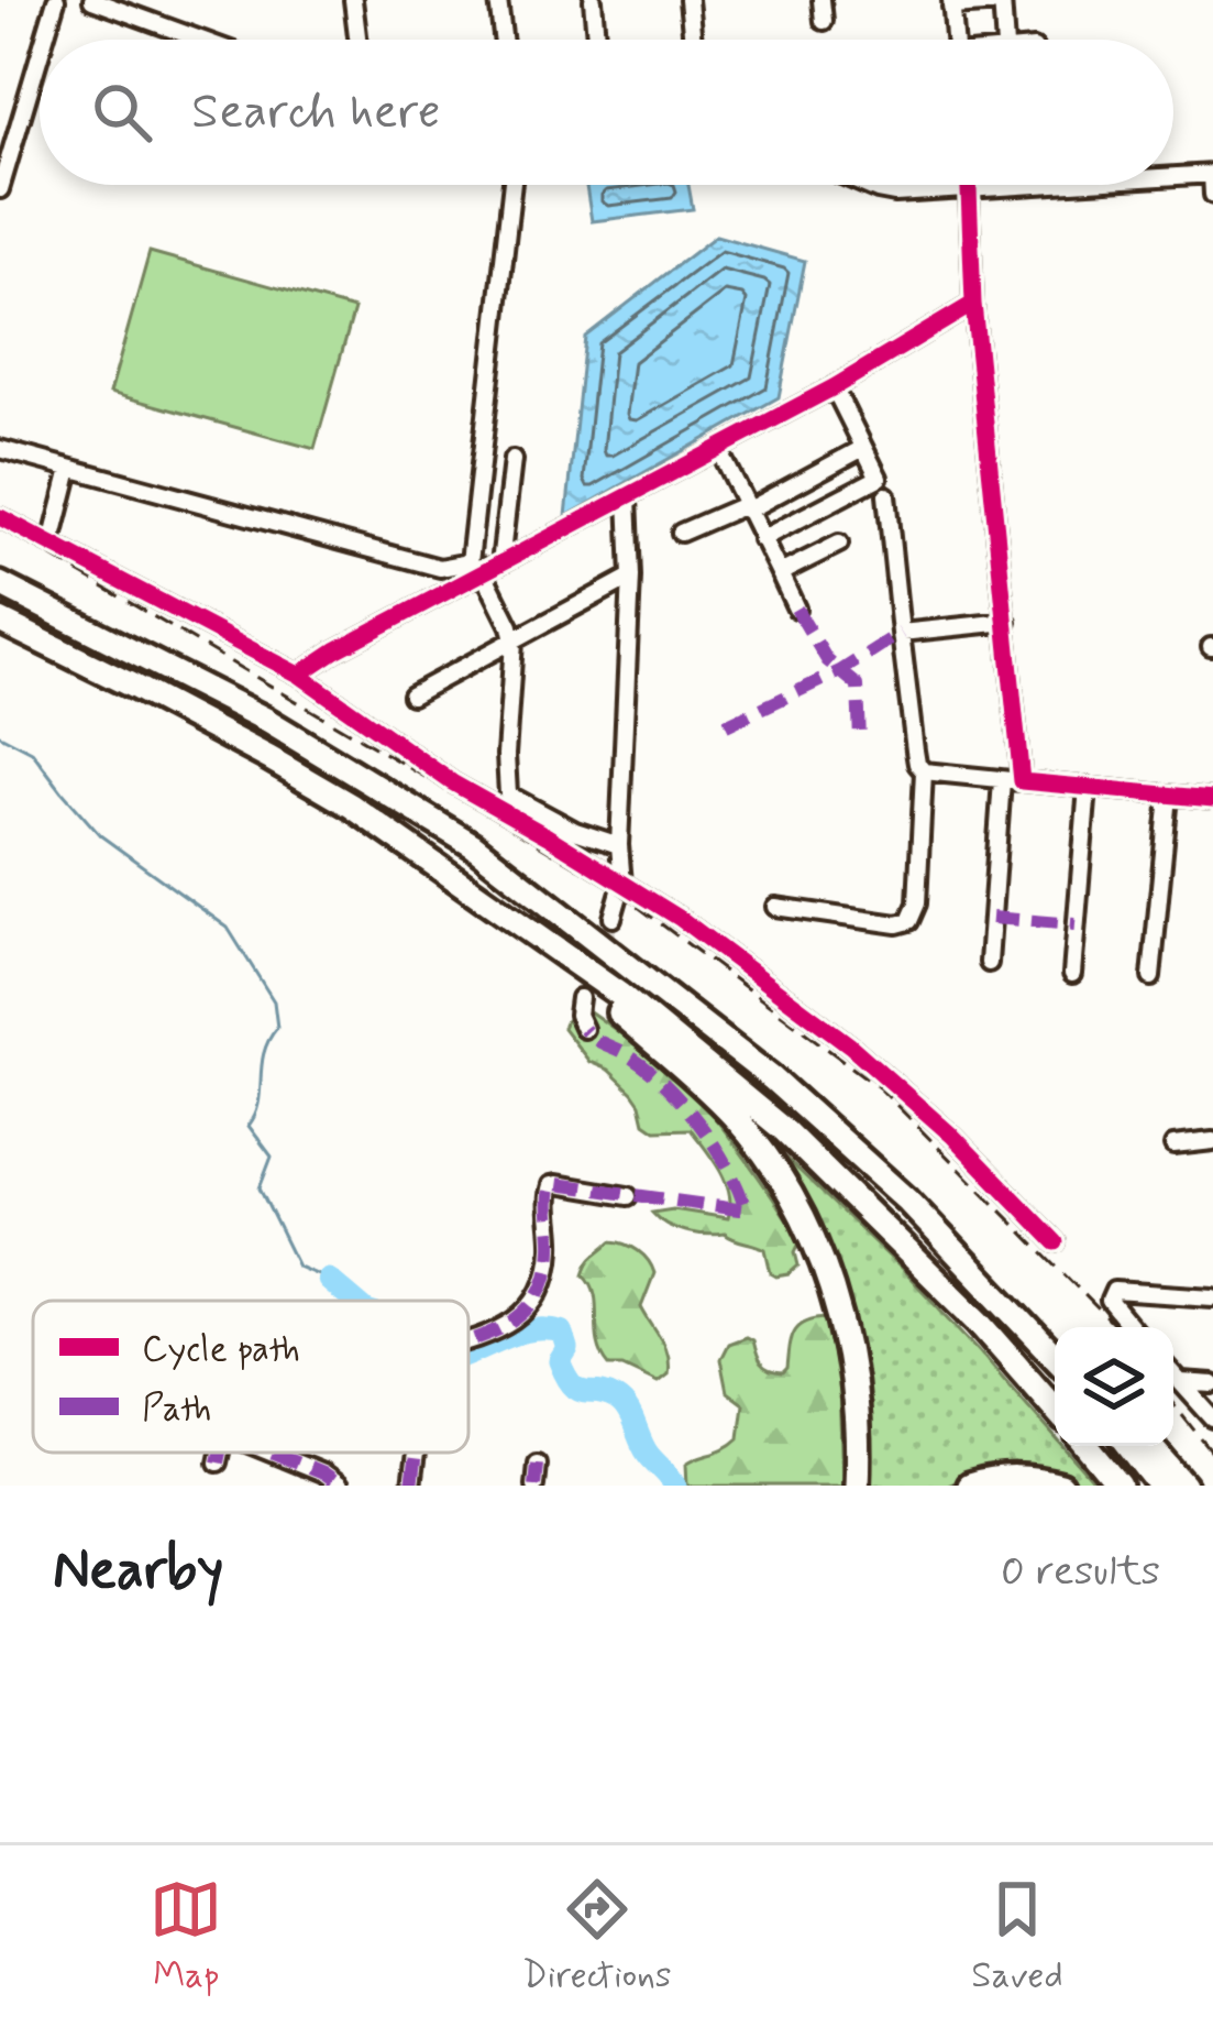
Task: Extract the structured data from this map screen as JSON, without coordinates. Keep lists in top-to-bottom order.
{
  "legend": ["Cycle path", "Path"],
  "page": {
    "search": "Search here",
    "heading": ["Nearby", "0 results"],
    "nav": ["Map", "Directions", "Saved"]
  }
}
